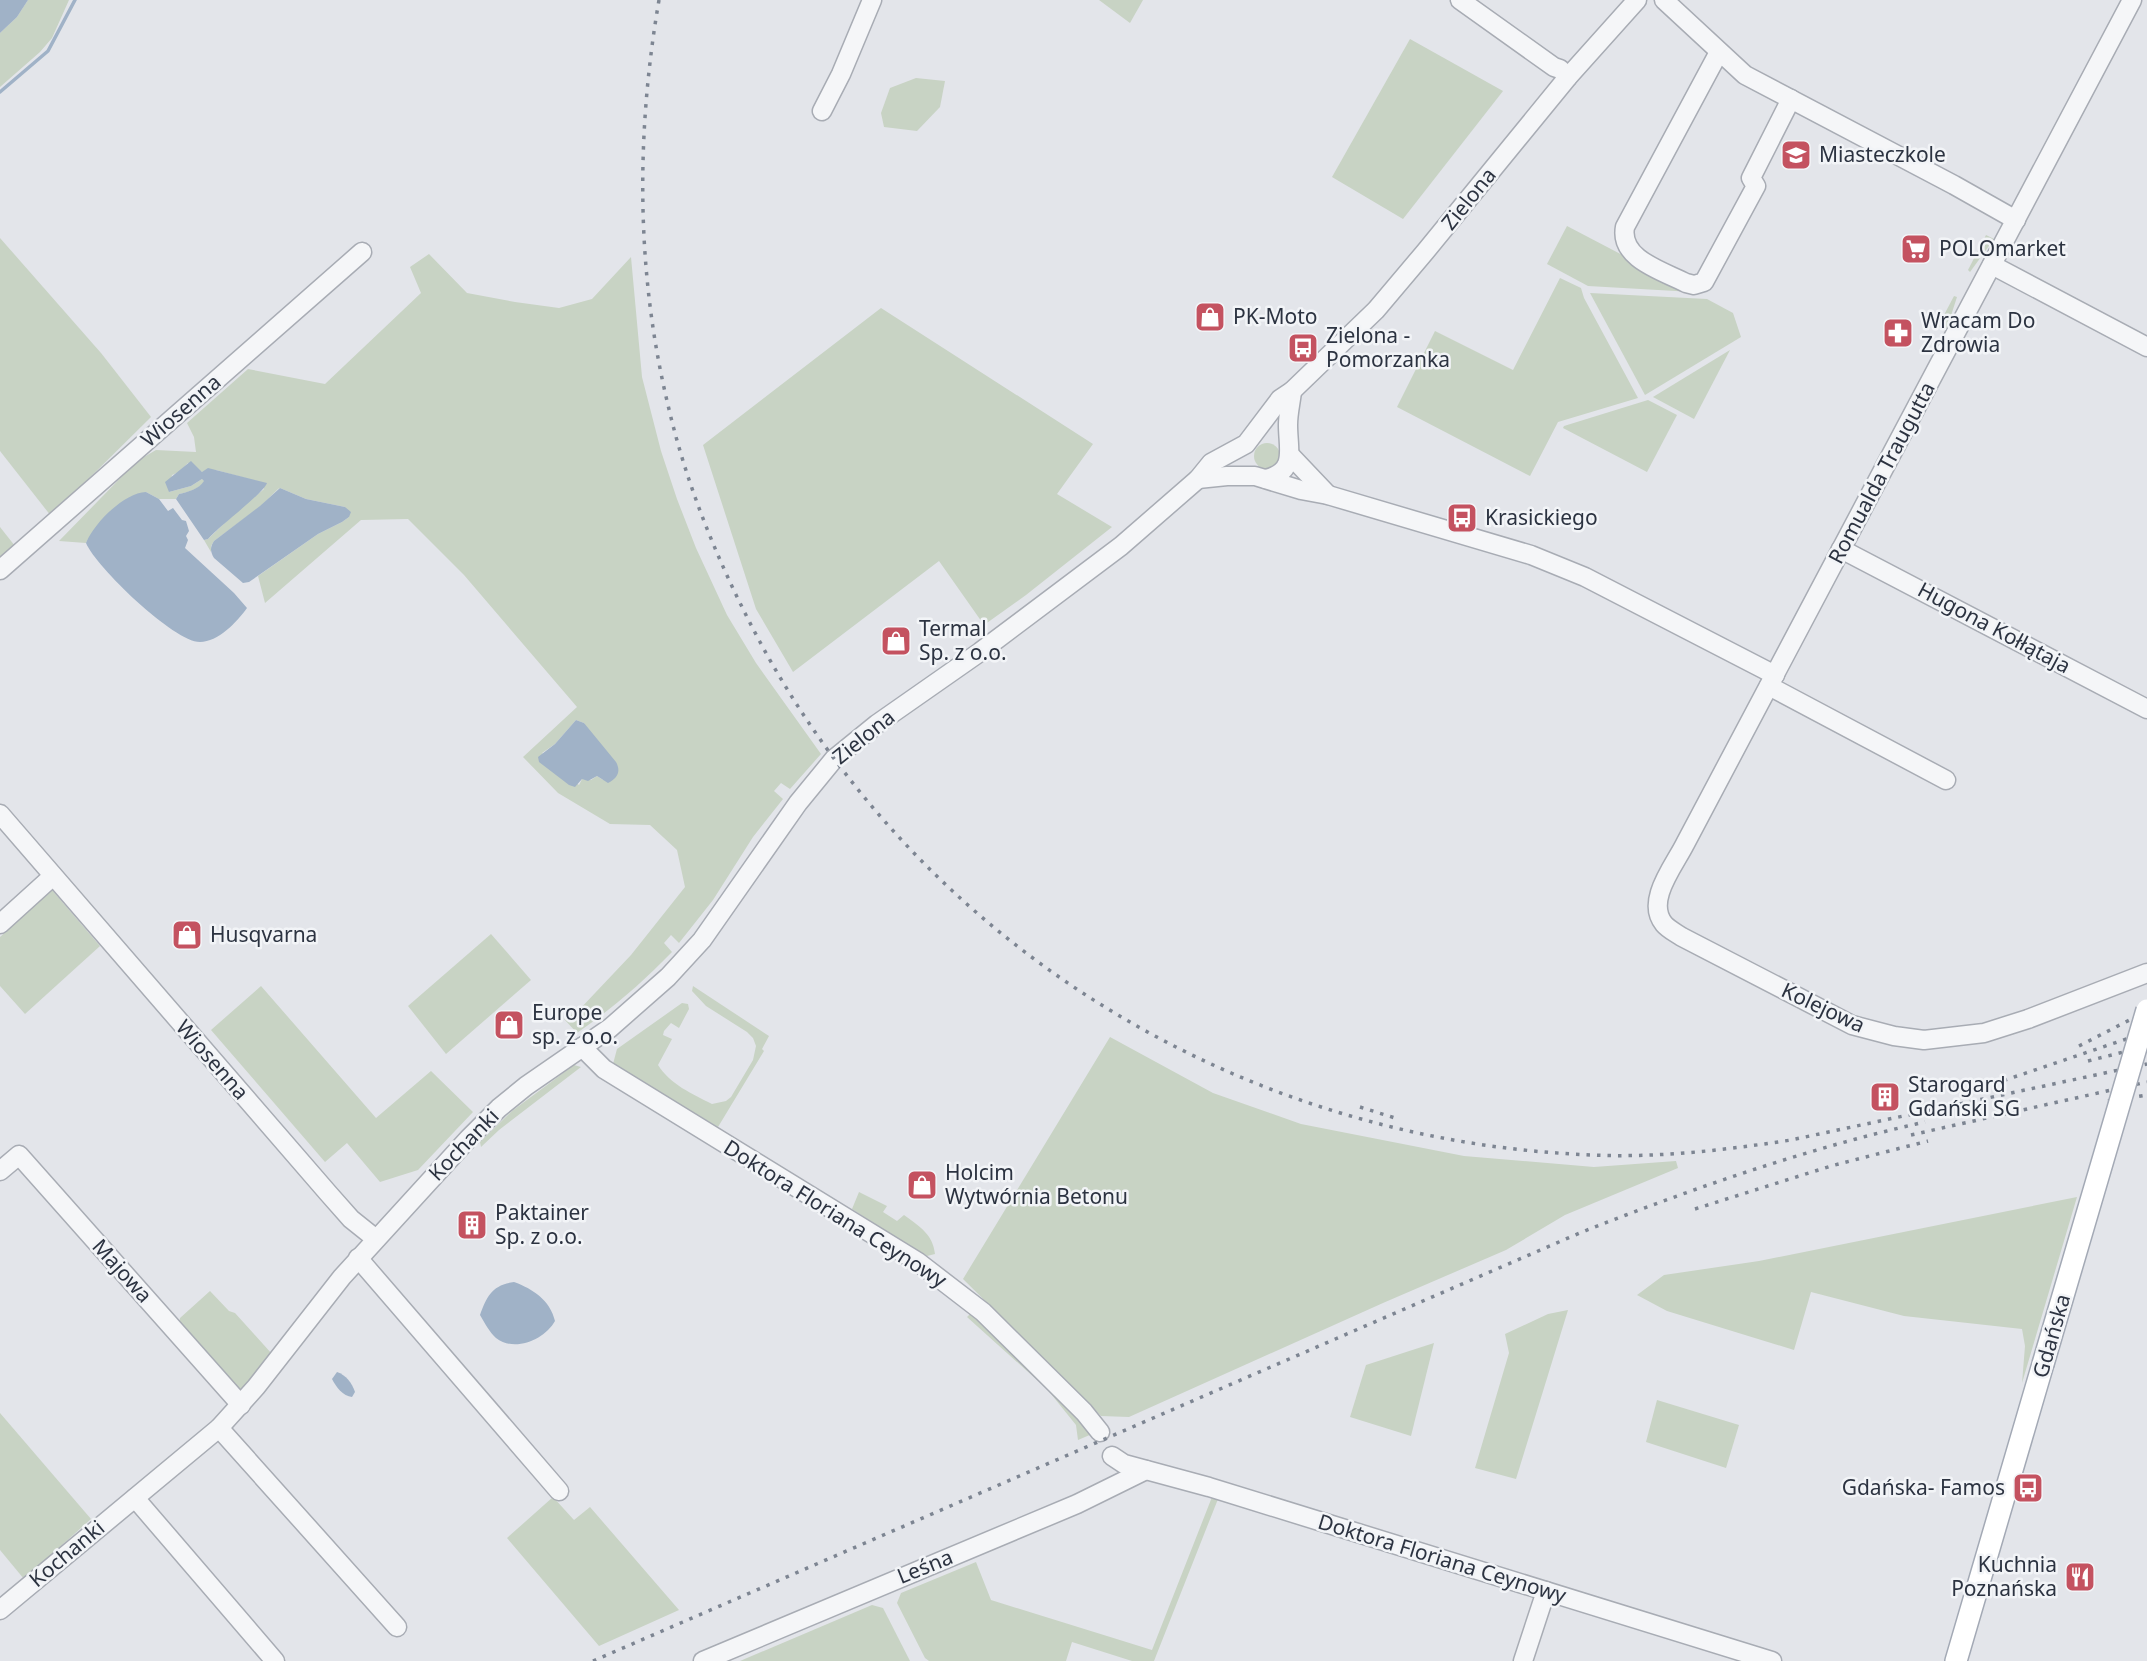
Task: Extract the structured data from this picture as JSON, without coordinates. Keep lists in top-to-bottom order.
{
  "streets": {
    "main road": ["Gdańska"],
    "street": [
      "Zielona",
      "Wiosenna",
      "Romualda Traugutta",
      "Hugona Kołłątaja",
      "Kolejowa",
      "Kochanki",
      "Doktora Floriana Ceynowy",
      "Majowa",
      "Leśna"
    ]
  },
  "crossings": [
    ["Zielona", "Kochanki"],
    ["Zielona", "Doktora Floriana Ceynowy"],
    ["Wiosenna", "Kochanki"],
    ["Romualda Traugutta", "Hugona Kołłątaja"],
    ["Romualda Traugutta", "Kolejowa"],
    ["Kochanki", "Doktora Floriana Ceynowy"],
    ["Kochanki", "Majowa"],
    ["Doktora Floriana Ceynowy", "Leśna"]
  ],
  "places": {
    "school or university": ["Miasteczkole"],
    "supermarket": ["POLOmarket"],
    "shop": [
      "PK-Moto",
      "Termal Sp. z o.o.",
      "Husqvarna",
      "Europe sp. z o.o.",
      "Holcim Wytwórnia Betonu"
    ],
    "pharmacy": ["Wracam Do Zdrowia"],
    "bus stop": ["Zielona - Pomorzanka", "Krasickiego", "Gdańska- Famos"],
    "building": ["Starogard Gdański SG", "Paktainer Sp. z o.o."],
    "restaurant": ["Kuchnia Poznańska"]
  }
}
